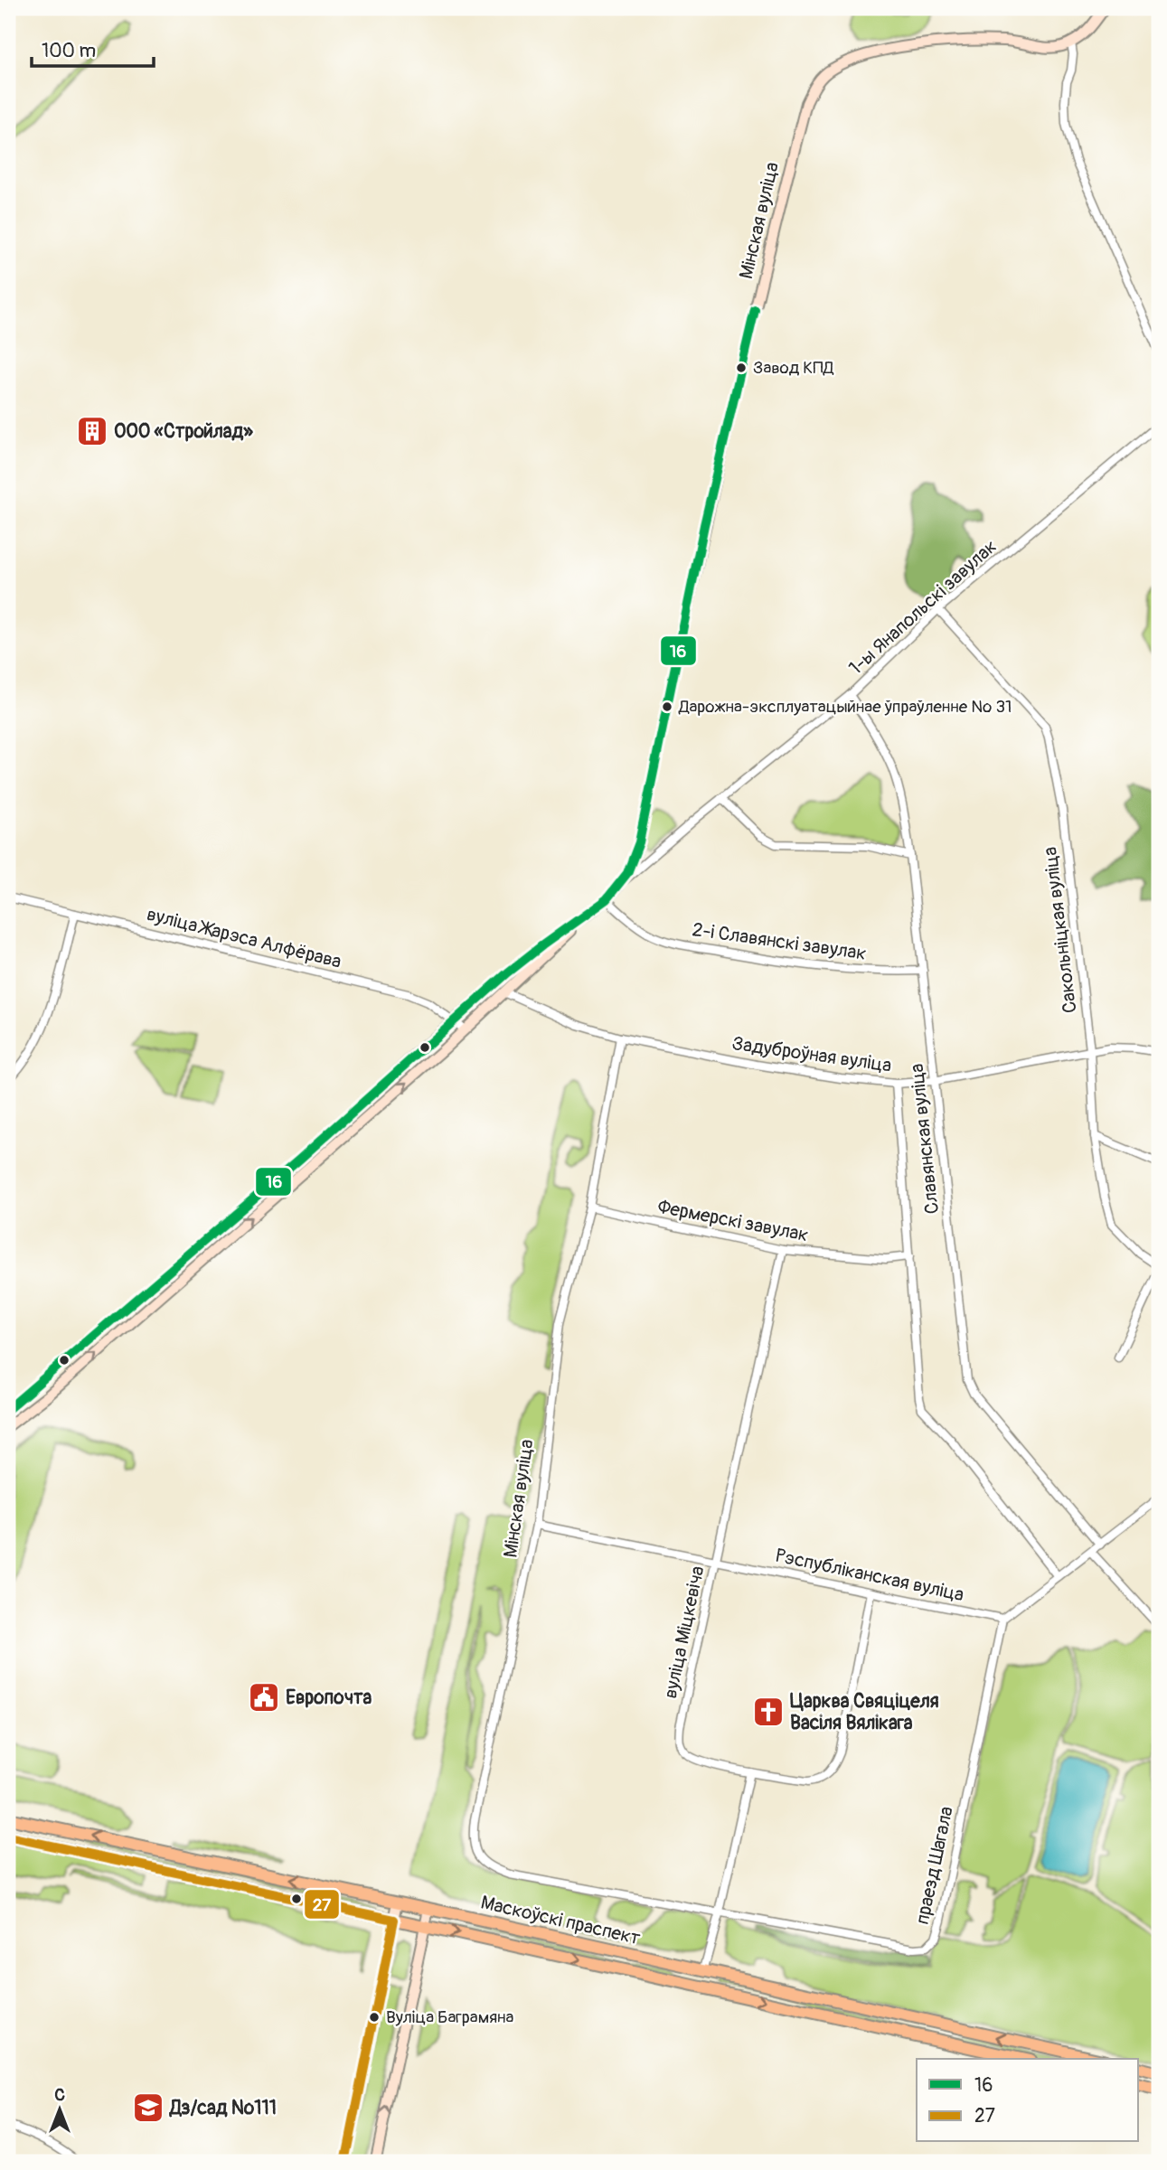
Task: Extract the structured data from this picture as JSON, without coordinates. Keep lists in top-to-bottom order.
{
  "streets": {
    "main road": ["Мінская вуліца", "Маскоўскі праспект"],
    "street": [
      "1-ы Янапольскі завулак",
      "Сакольніцкая вуліца",
      "вуліца Жарэса Алфёрава",
      "2-і Славянскі завулак",
      "Задуброўная вуліца",
      "Славянская вуліца",
      "Фермерскі завулак",
      "Рэспубліканская вуліца",
      "вуліца Міцкевіча",
      "праезд Шагала"
    ]
  },
  "crossings": [
    ["Мінская вуліца", "1-ы Янапольскі завулак"],
    ["Мінская вуліца", "2-і Славянскі завулак"],
    ["Мінская вуліца", "Задуброўная вуліца"],
    ["Мінская вуліца", "Фермерскі завулак"],
    ["Мінская вуліца", "Рэспубліканская вуліца"],
    ["Мінская вуліца", "праезд Шагала"],
    ["1-ы Янапольскі завулак", "Сакольніцкая вуліца"],
    ["1-ы Янапольскі завулак", "Славянская вуліца"],
    ["Сакольніцкая вуліца", "Задуброўная вуліца"],
    ["2-і Славянскі завулак", "Славянская вуліца"],
    ["Задуброўная вуліца", "Славянская вуліца"],
    ["Славянская вуліца", "Фермерскі завулак"],
    ["Фермерскі завулак", "вуліца Міцкевіча"],
    ["Рэспубліканская вуліца", "вуліца Міцкевіча"],
    ["Рэспубліканская вуліца", "праезд Шагала"]
  ],
  "places": {
    "other": ["Завод КПД", "Дарожна-эксплуатацыйнае ўпраўленне № 31", "Вуліца Баграмяна"],
    "building": ["ООО «Стройлад»"],
    "public building": ["Европочта"],
    "church": ["Царква Свяціцеля Васіля Вялікага"],
    "school or university": ["Дз/сад №111"]
  },
  "lines": ["transit line 16", "transit line 27"],
  "legend": ["16", "27"],
  "scale_bar": "100 m",
  "north": "top"
}
